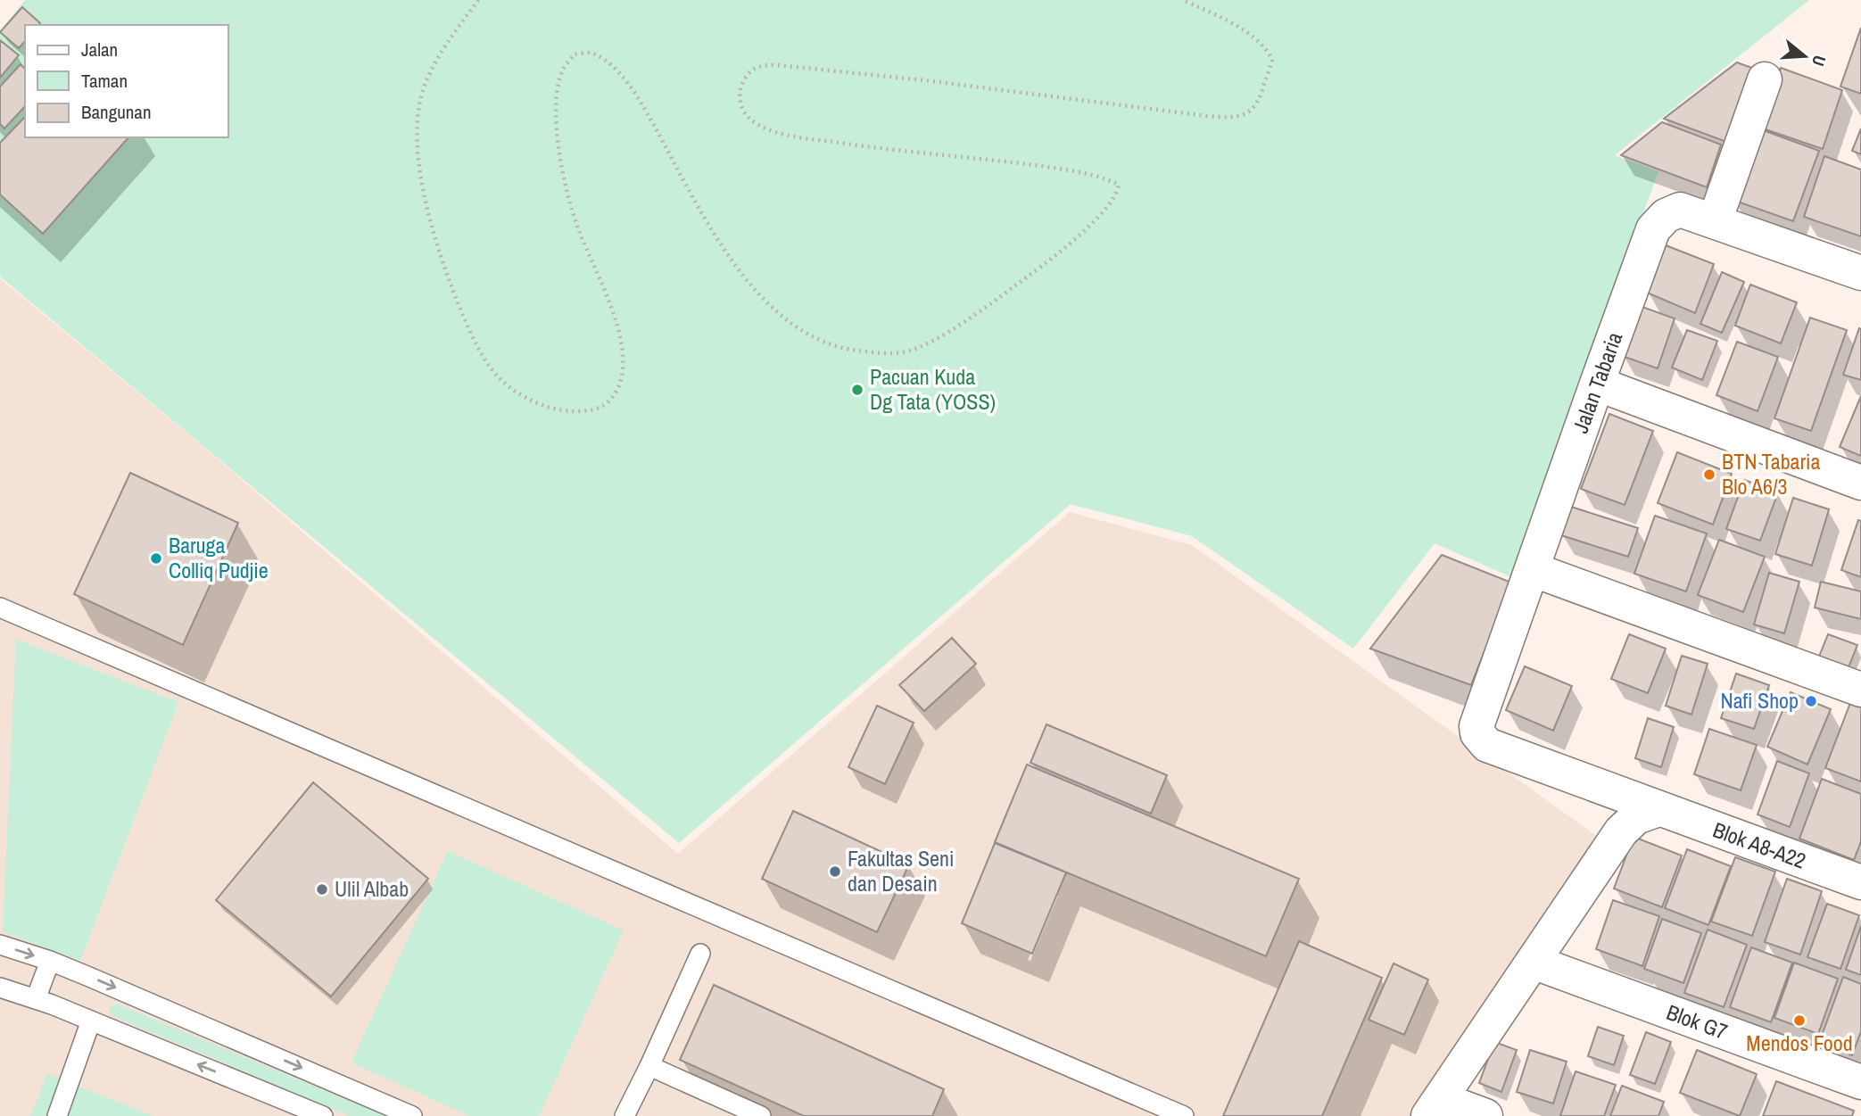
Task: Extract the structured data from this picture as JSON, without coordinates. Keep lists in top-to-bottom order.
{
  "streets": {
    "street": ["Jalan Tabaria", "Blok A8-A22", "Blok G7"]
  },
  "crossings": [
    ["Jalan Tabaria", "Blok A8-A22"]
  ],
  "places": [
    "Pacuan Kuda Dg Tata (YOSS)",
    "BTN Tabaria Blo A6/3",
    "Baruga Colliq Pudjie",
    "Nafi Shop",
    "Fakultas Seni dan Desain",
    "Ulil Albab",
    "Mendos Food"
  ],
  "legend": ["Jalan", "Taman", "Bangunan"],
  "north": "right"
}
